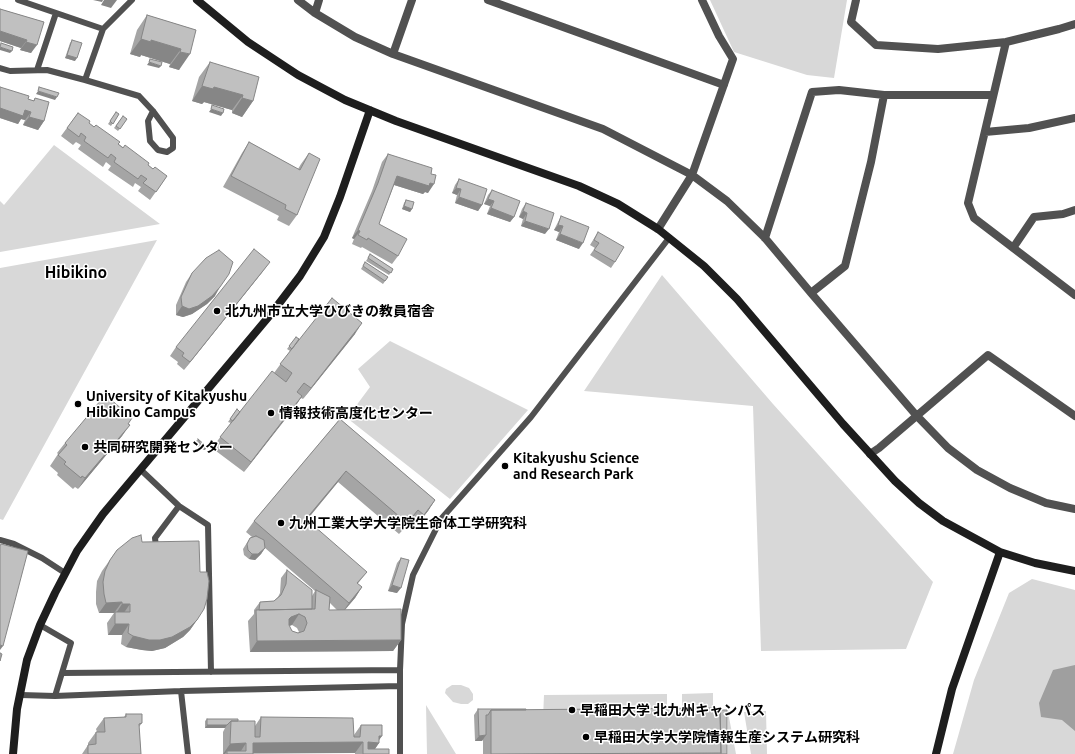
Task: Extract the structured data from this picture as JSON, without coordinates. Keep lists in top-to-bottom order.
{
  "districts": ["Hibikino"],
  "places": [
    "北九州市立大学ひびきの教員宿舎",
    "University of Kitakyushu Hibikino Campus",
    "情報技術高度化センター",
    "共同研究開発センター",
    "Kitakyushu Science and Research Park",
    "九州工業大学大学院生命体工学研究科",
    "早稲田大学 北九州キャンパス",
    "早稲田大学大学院情報生産システム研究科"
  ]
}
